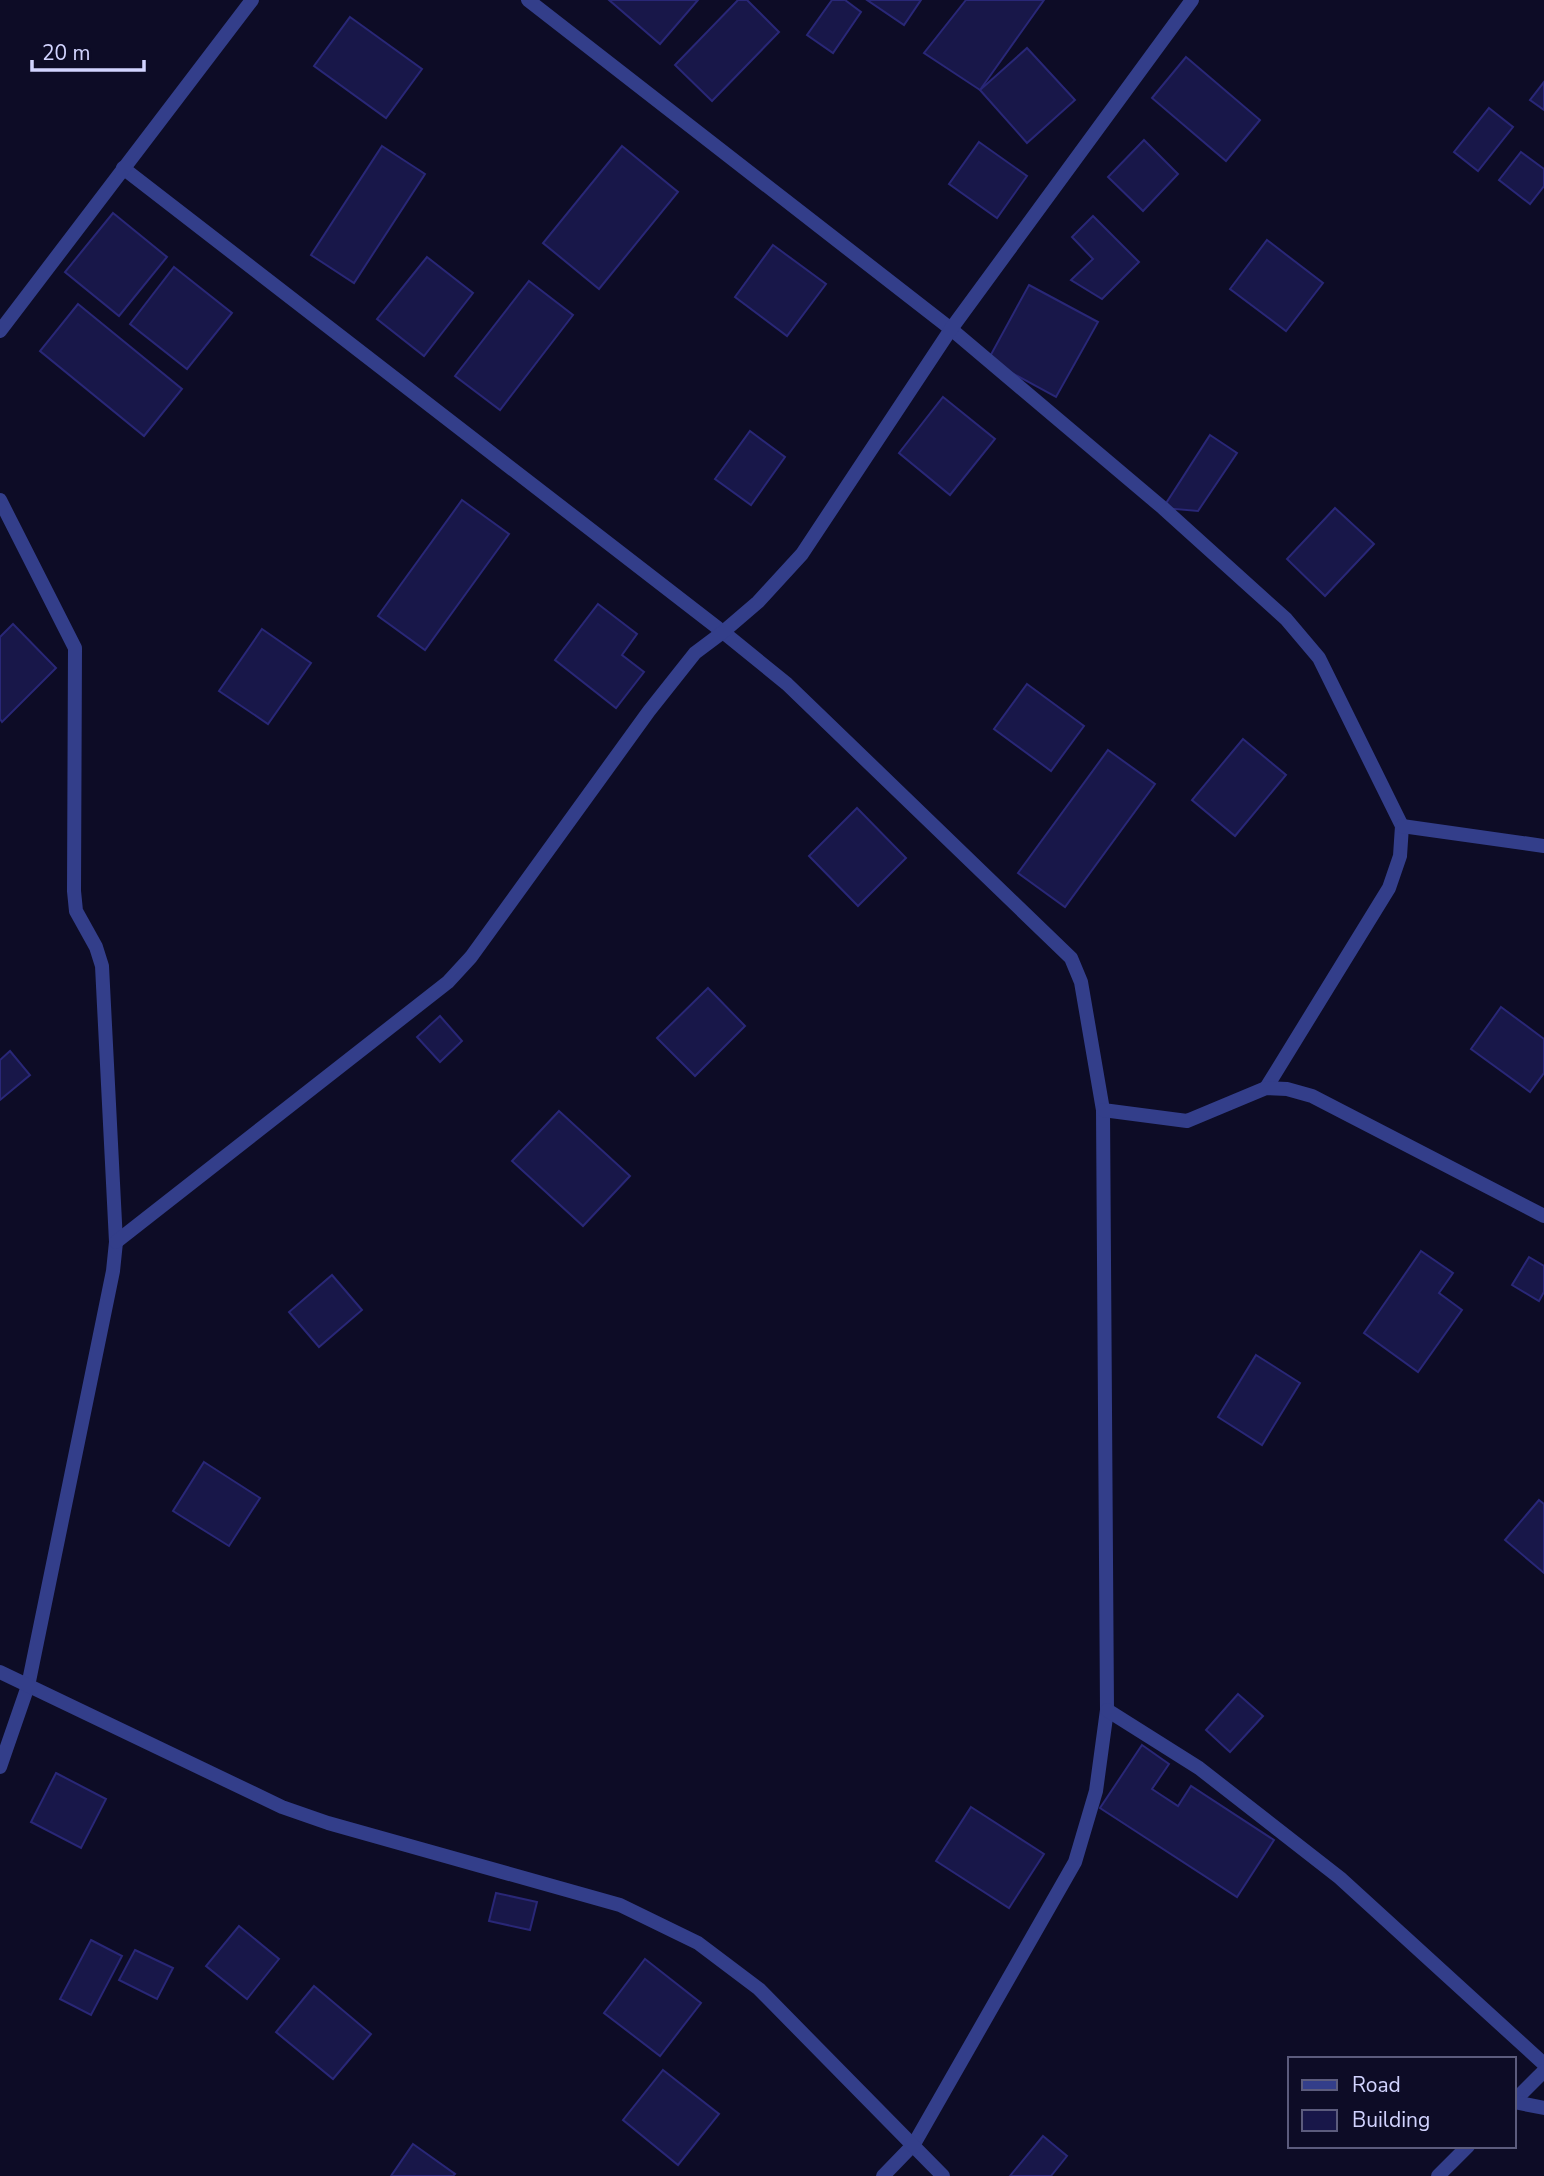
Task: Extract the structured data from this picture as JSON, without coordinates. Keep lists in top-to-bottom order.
{
  "legend": ["Road", "Building"],
  "scale_bar": "20 m"
}
